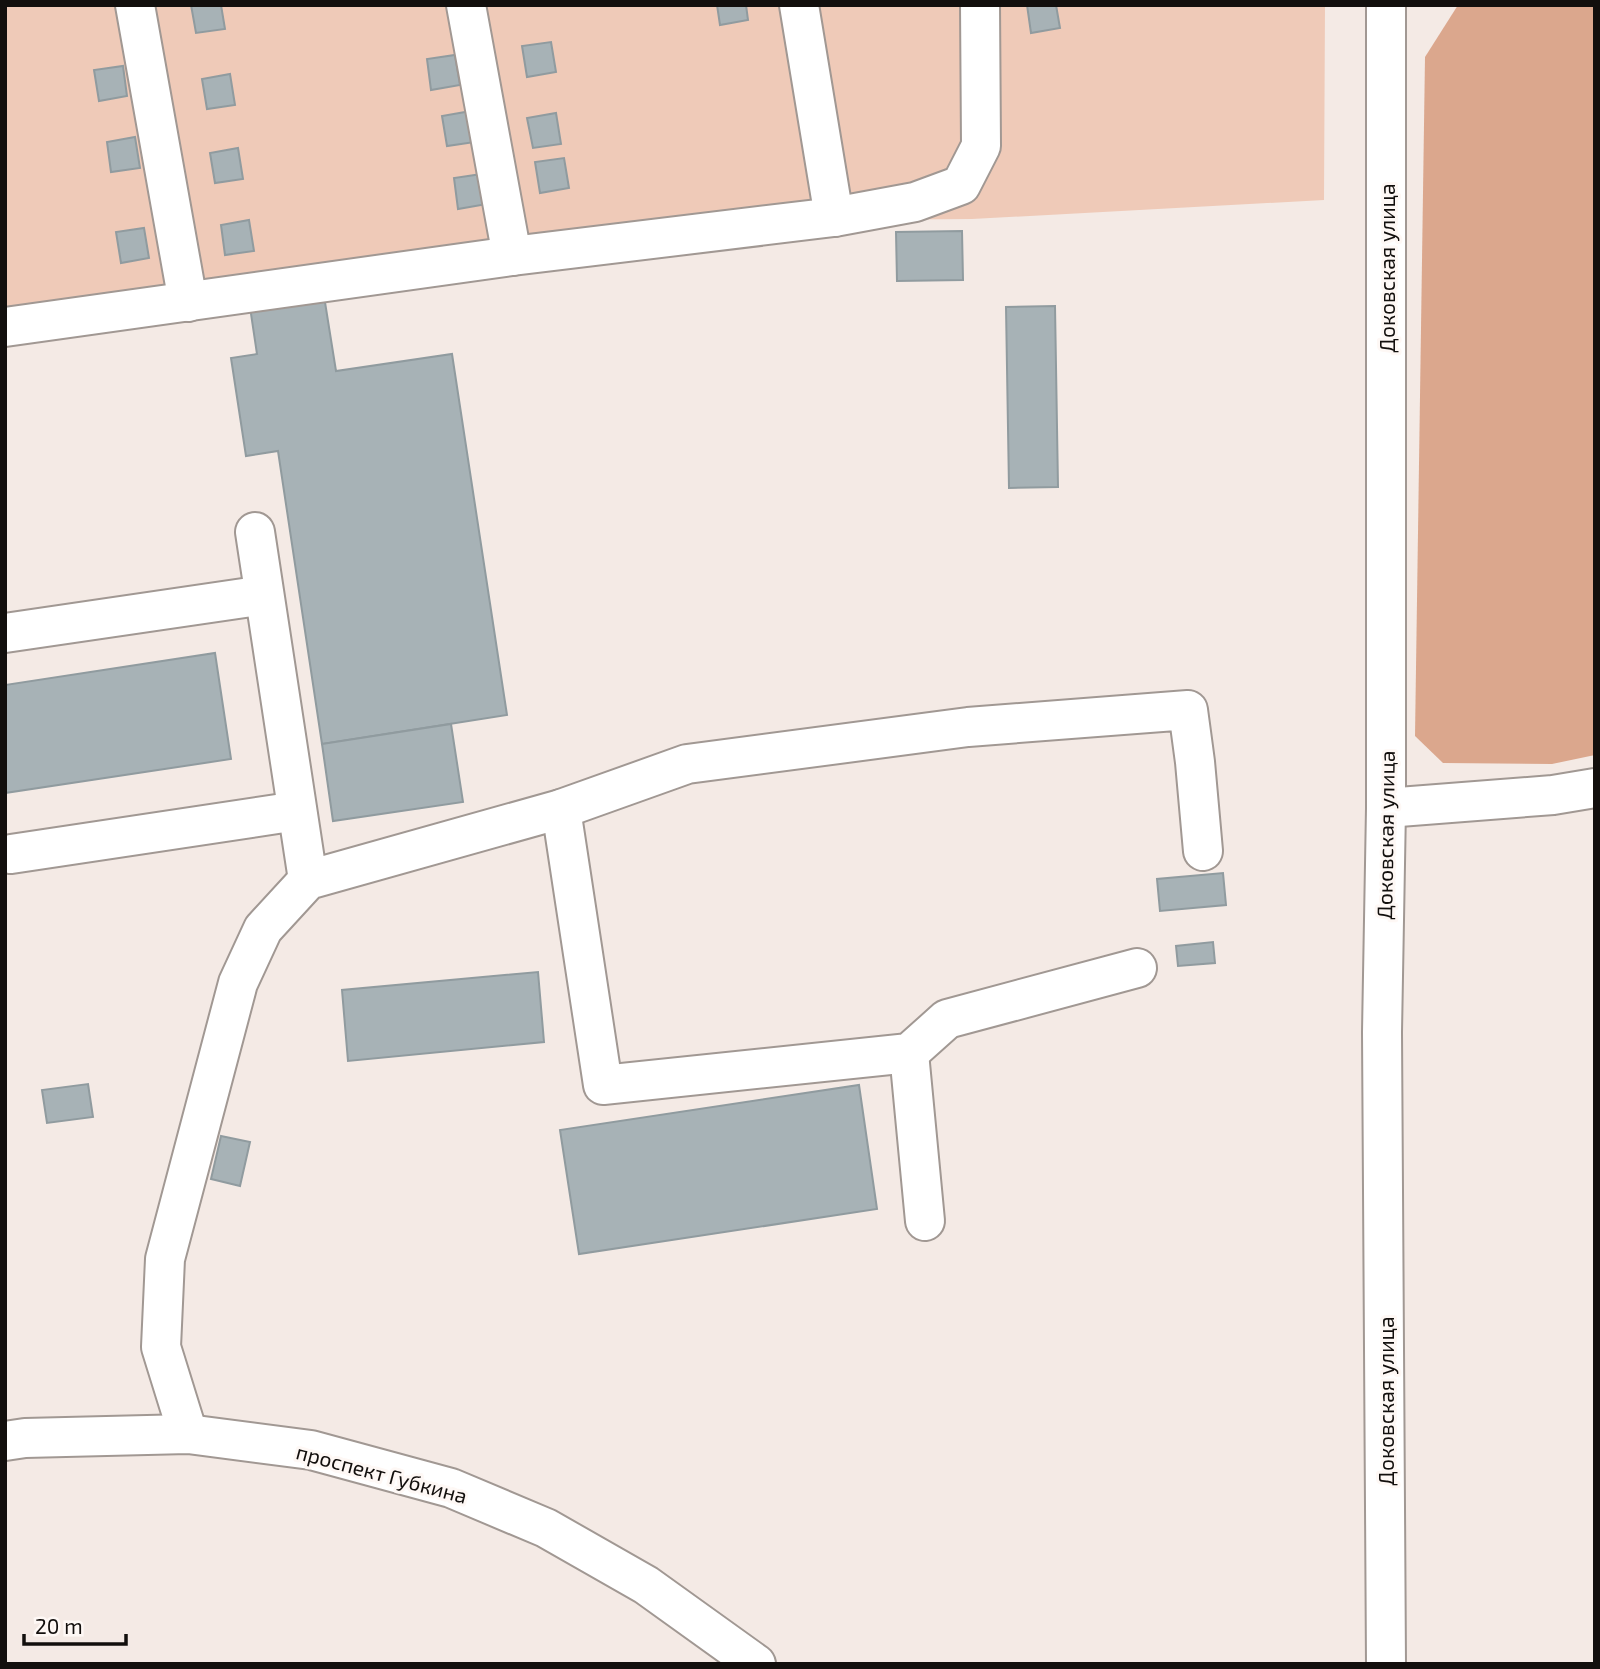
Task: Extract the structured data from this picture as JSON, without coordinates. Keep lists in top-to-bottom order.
{
  "streets": {
    "street": ["Доковская улица", "проспект Губкина"]
  },
  "scale_bar": "20 m"
}
